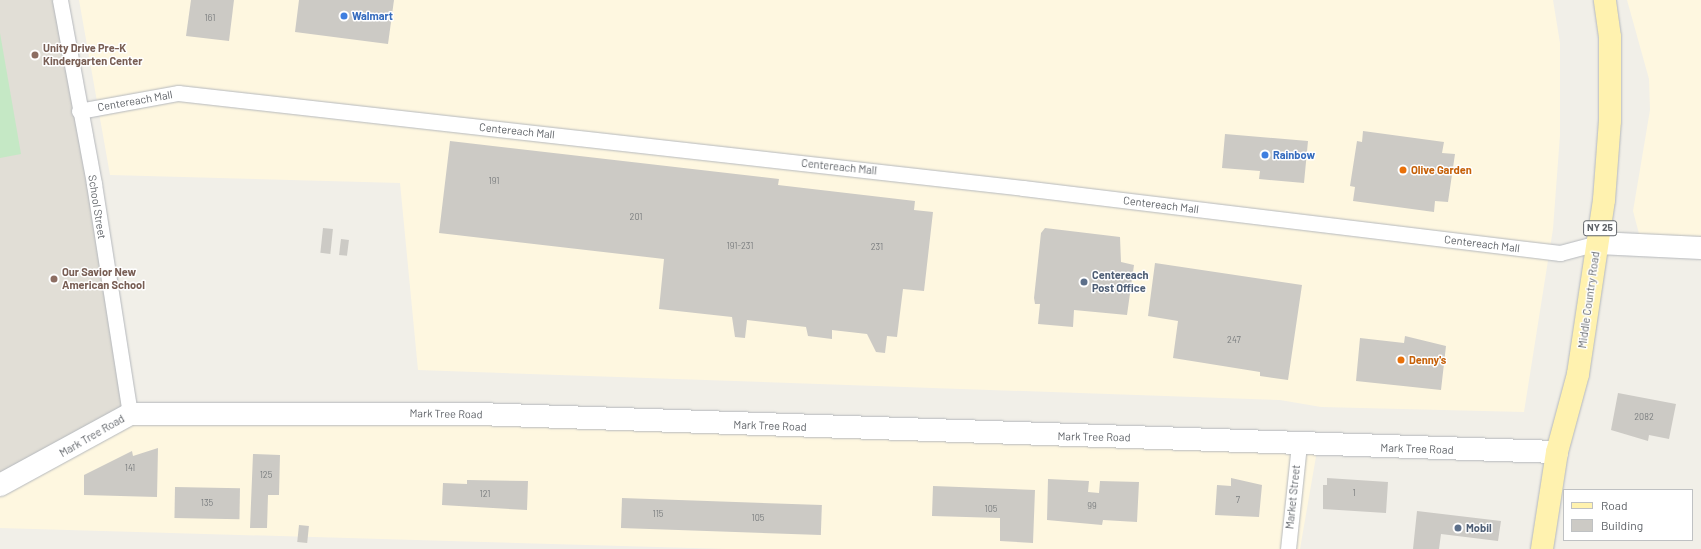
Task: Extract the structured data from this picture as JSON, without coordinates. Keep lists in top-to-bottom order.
{
  "streets": {
    "main road": ["NY 25", "Middle Country Road"],
    "street": [
      "Centereach Mall",
      "School Street",
      "Mark Tree Road",
      "Market Street"
    ]
  },
  "crossings": [
    ["Centereach Mall", "School Street"],
    ["Centereach Mall", "Middle Country Road"],
    ["School Street", "Mark Tree Road"],
    ["Middle Country Road", "Mark Tree Road"],
    ["Mark Tree Road", "Market Street"]
  ],
  "places": [
    "Walmart",
    "Unity Drive Pre-K Kindergarten Center",
    "Rainbow",
    "Olive Garden",
    "Our Savior New American School",
    "Centereach Post Office",
    "Denny's",
    "Mobil"
  ],
  "house_numbers": [
    "161",
    "191",
    "201",
    "191-231",
    "231",
    "247",
    "2082",
    "141",
    "125",
    "1",
    "121",
    "7",
    "135",
    "99",
    "105",
    "115",
    "105"
  ],
  "legend": ["Road", "Building"]
}
